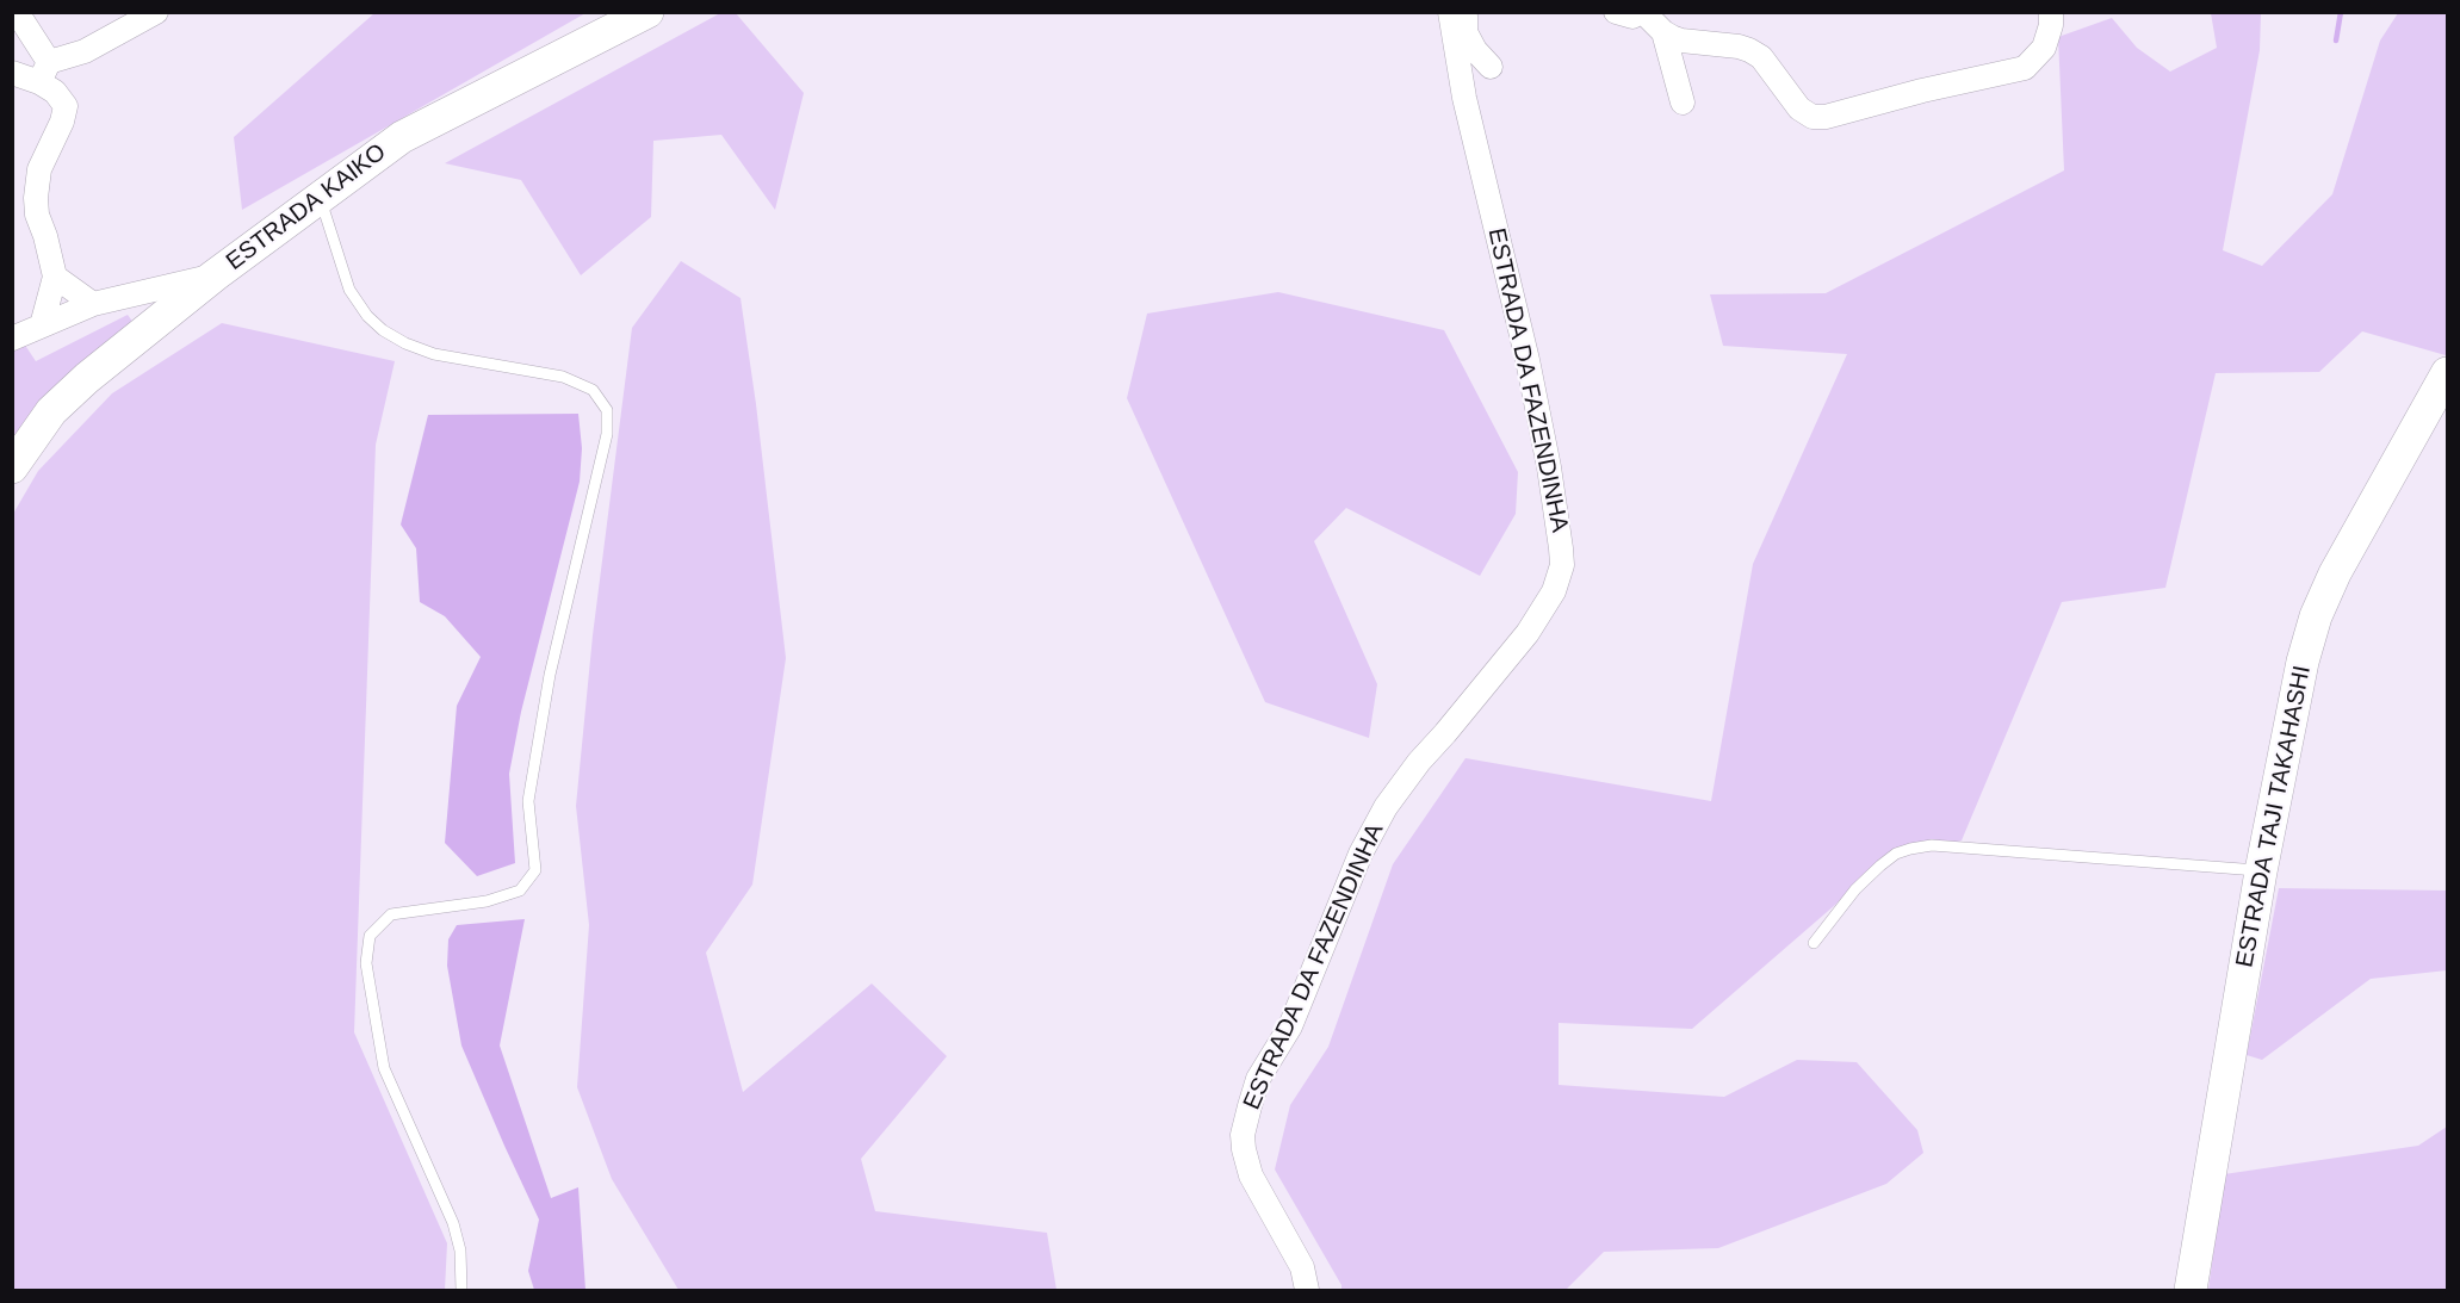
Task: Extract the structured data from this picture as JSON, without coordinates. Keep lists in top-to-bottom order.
{
  "streets": {
    "street": ["ESTRADA KAIKO", "ESTRADA DA FAZENDINHA", "ESTRADA TAJI TAKAHASHI"]
  }
}
